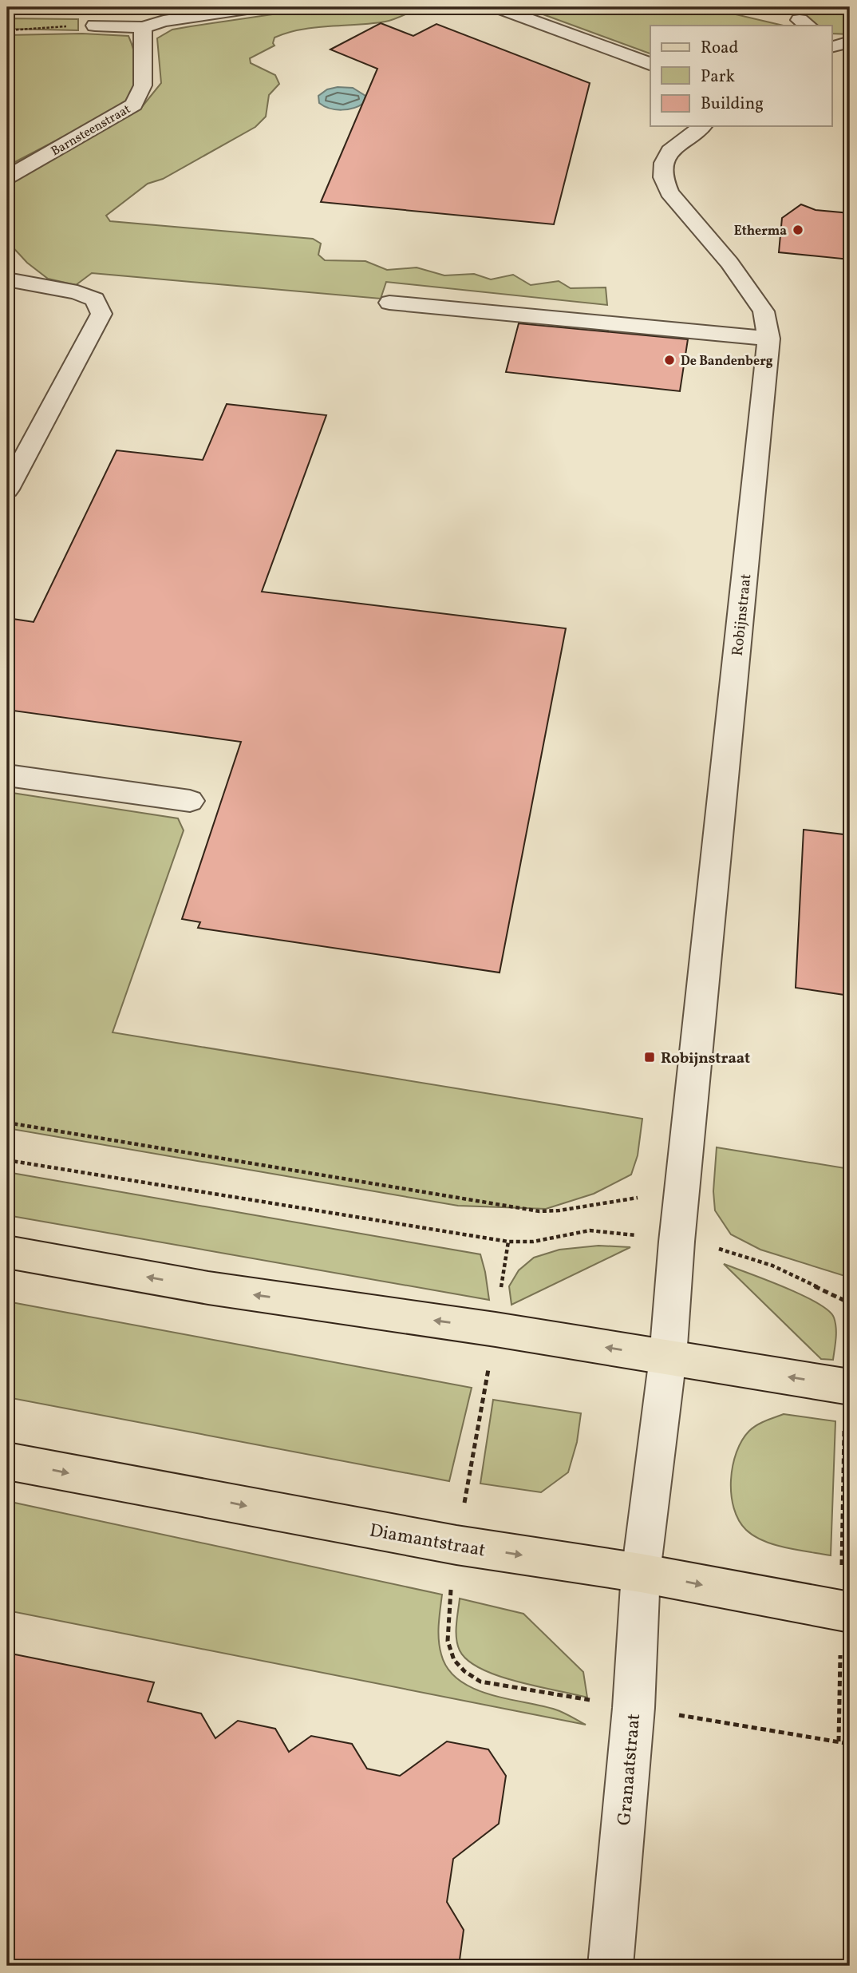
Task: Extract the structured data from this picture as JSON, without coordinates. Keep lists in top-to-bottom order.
{
  "streets": {
    "main road": ["Diamantstraat"],
    "street": ["Barnsteenstraat", "Robijnstraat", "Granaatstraat"]
  },
  "crossings": [
    ["Robijnstraat", "Granaatstraat"],
    ["Diamantstraat", "Granaatstraat"]
  ],
  "places": {
    "other": ["Etherma", "De Bandenberg"],
    "transit": ["Robijnstraat"]
  },
  "legend": ["Road", "Park", "Building"]
}
